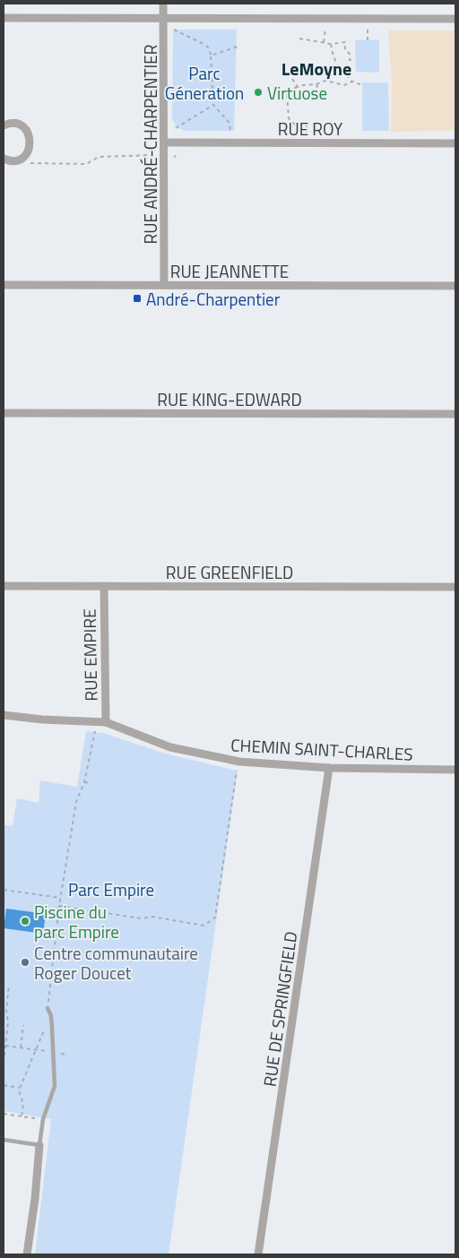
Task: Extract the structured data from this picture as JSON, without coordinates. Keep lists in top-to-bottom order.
{
  "streets": {
    "street": [
      "RUE ROY",
      "RUE ANDRÉ-CHARPENTIER",
      "RUE JEANNETTE",
      "RUE KING-EDWARD",
      "RUE GREENFIELD",
      "RUE EMPIRE",
      "CHEMIN SAINT-CHARLES",
      "RUE DE SPRINGFIELD"
    ]
  },
  "crossings": [
    ["RUE ROY", "RUE ANDRÉ-CHARPENTIER"],
    ["RUE ANDRÉ-CHARPENTIER", "RUE JEANNETTE"],
    ["RUE GREENFIELD", "RUE EMPIRE"],
    ["RUE EMPIRE", "CHEMIN SAINT-CHARLES"],
    ["CHEMIN SAINT-CHARLES", "RUE DE SPRINGFIELD"]
  ],
  "districts": ["LeMoyne"],
  "parks": ["Parc Géneration", "Parc Empire"],
  "places": {
    "other": ["Virtuose", "Piscine du parc Empire", "Centre communautaire Roger Doucet"],
    "transit": ["André-Charpentier"]
  }
}
